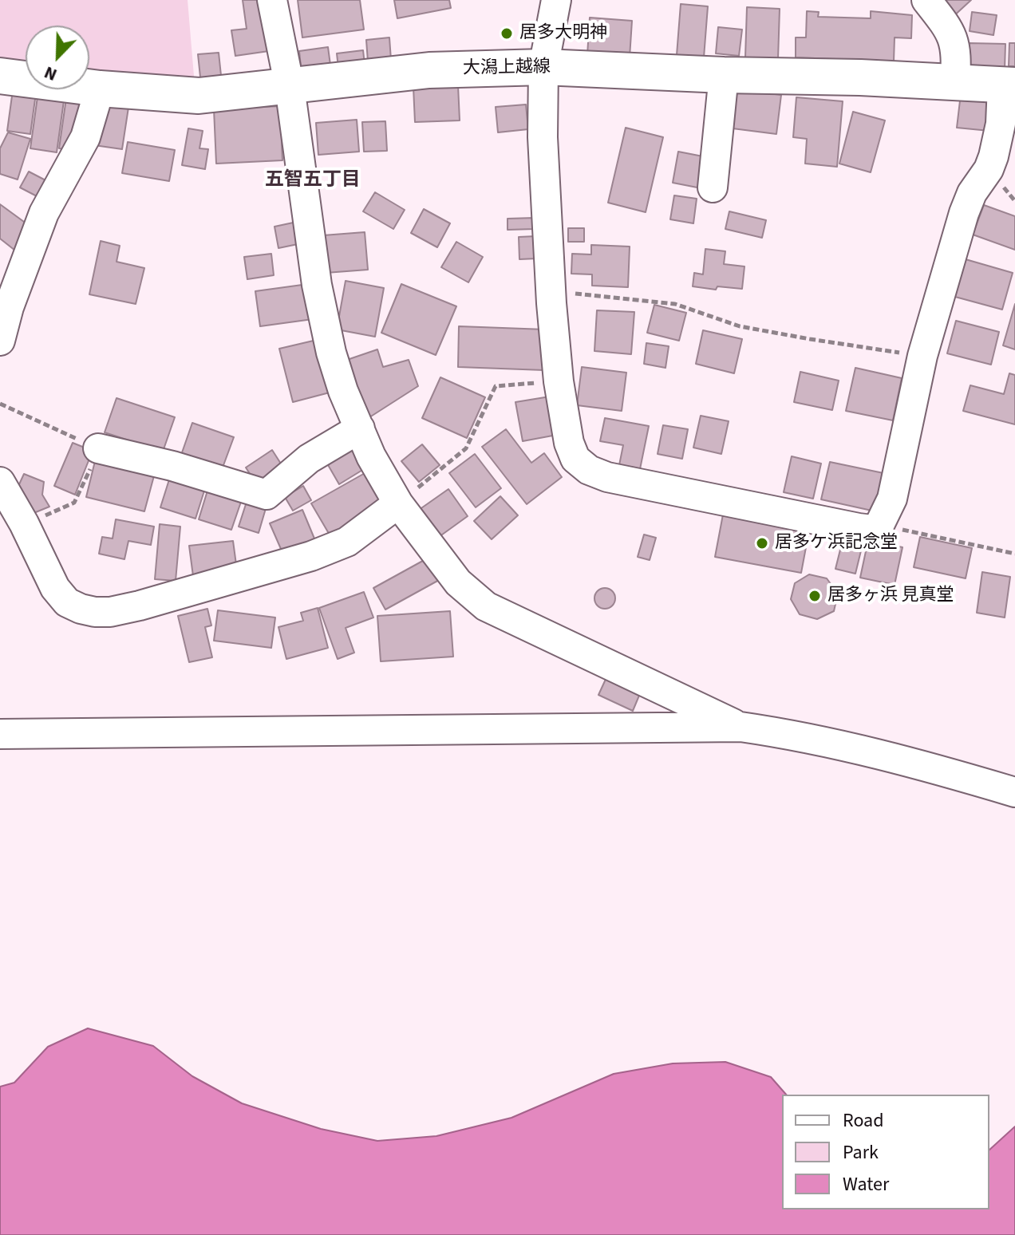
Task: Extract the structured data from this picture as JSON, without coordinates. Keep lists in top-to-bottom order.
{
  "streets": {
    "main road": ["大潟上越線"]
  },
  "districts": ["五智五丁目"],
  "places": ["居多大明神", "居多ケ浜記念堂", "居多ヶ浜 見真堂"],
  "legend": ["Road", "Park", "Water"],
  "north": "bottom left"
}
